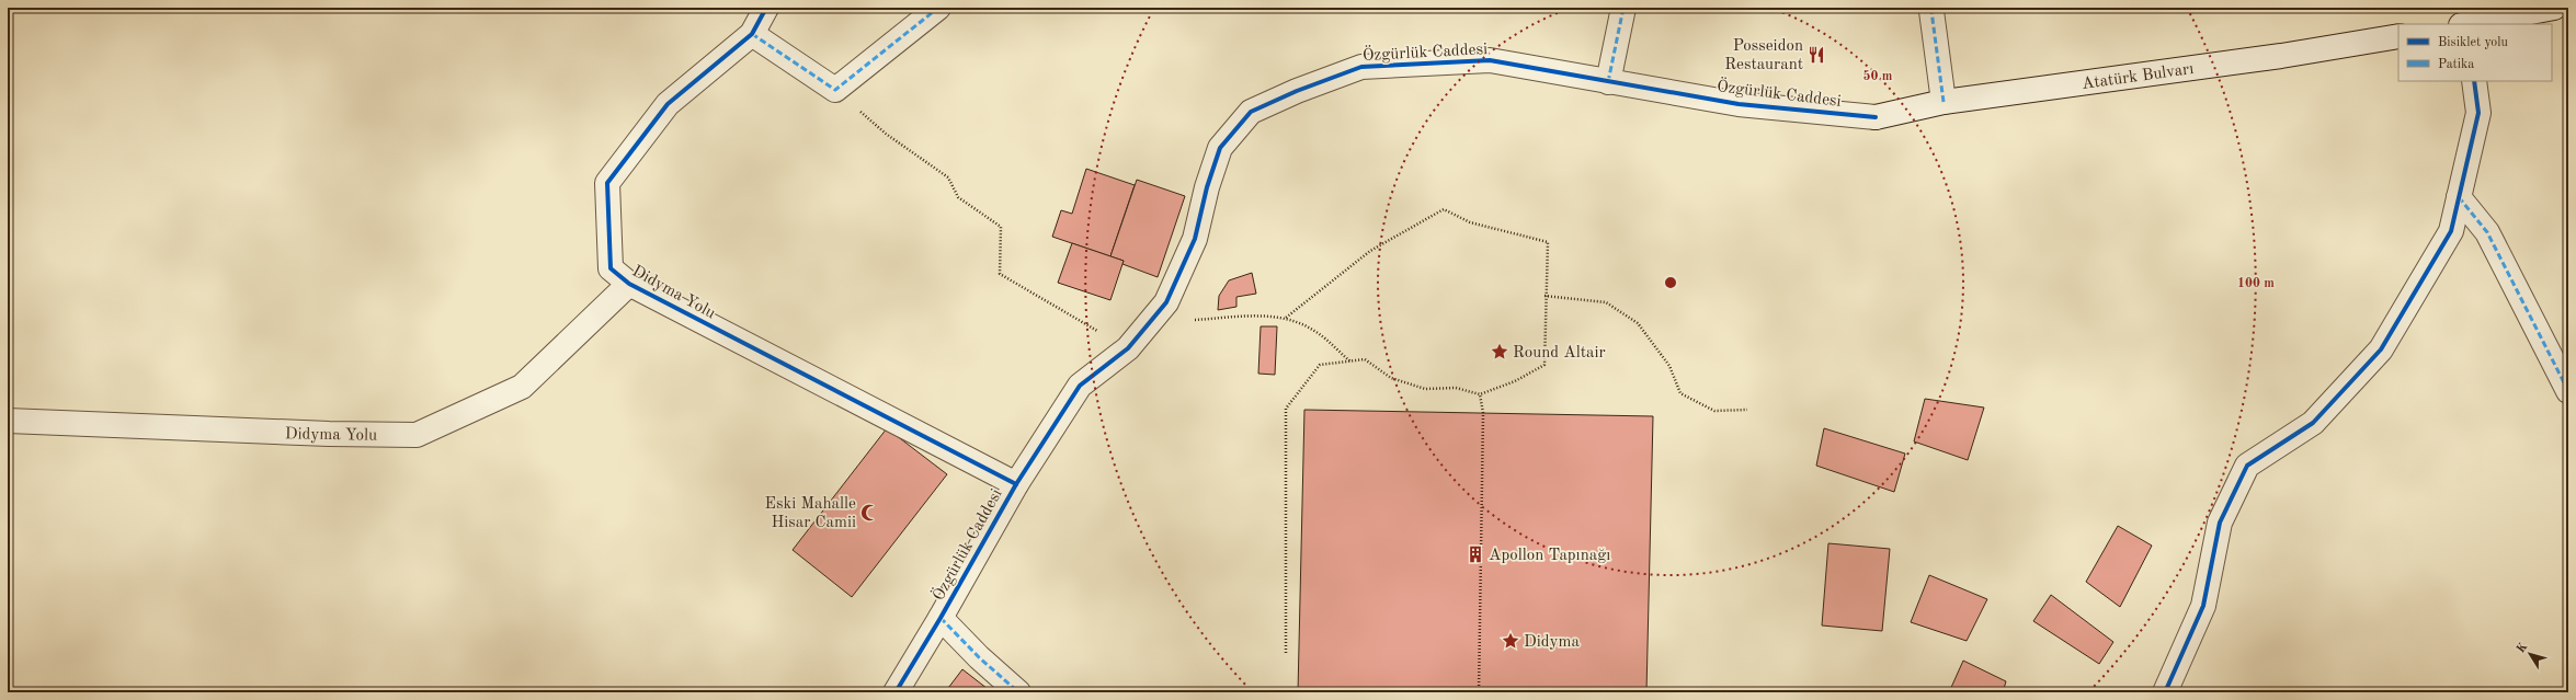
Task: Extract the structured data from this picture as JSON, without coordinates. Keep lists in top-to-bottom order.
{
  "streets": {
    "street": ["Özgürlük Caddesi", "Atatürk Bulvarı", "Didyma Yolu"]
  },
  "crossings": [
    ["Özgürlük Caddesi", "Atatürk Bulvarı"],
    ["Özgürlük Caddesi", "Didyma Yolu"]
  ],
  "places": {
    "restaurant": ["Posseidon Restaurant"],
    "place": ["Round Altair", "Didyma"],
    "mosque": ["Eski Mahalle Hisar Camii"],
    "building": ["Apollon Tapınağı"]
  },
  "legend": ["Bisiklet yolu", "Patika"],
  "north": "top left",
  "rings": ["50 m", "100 m"]
}
